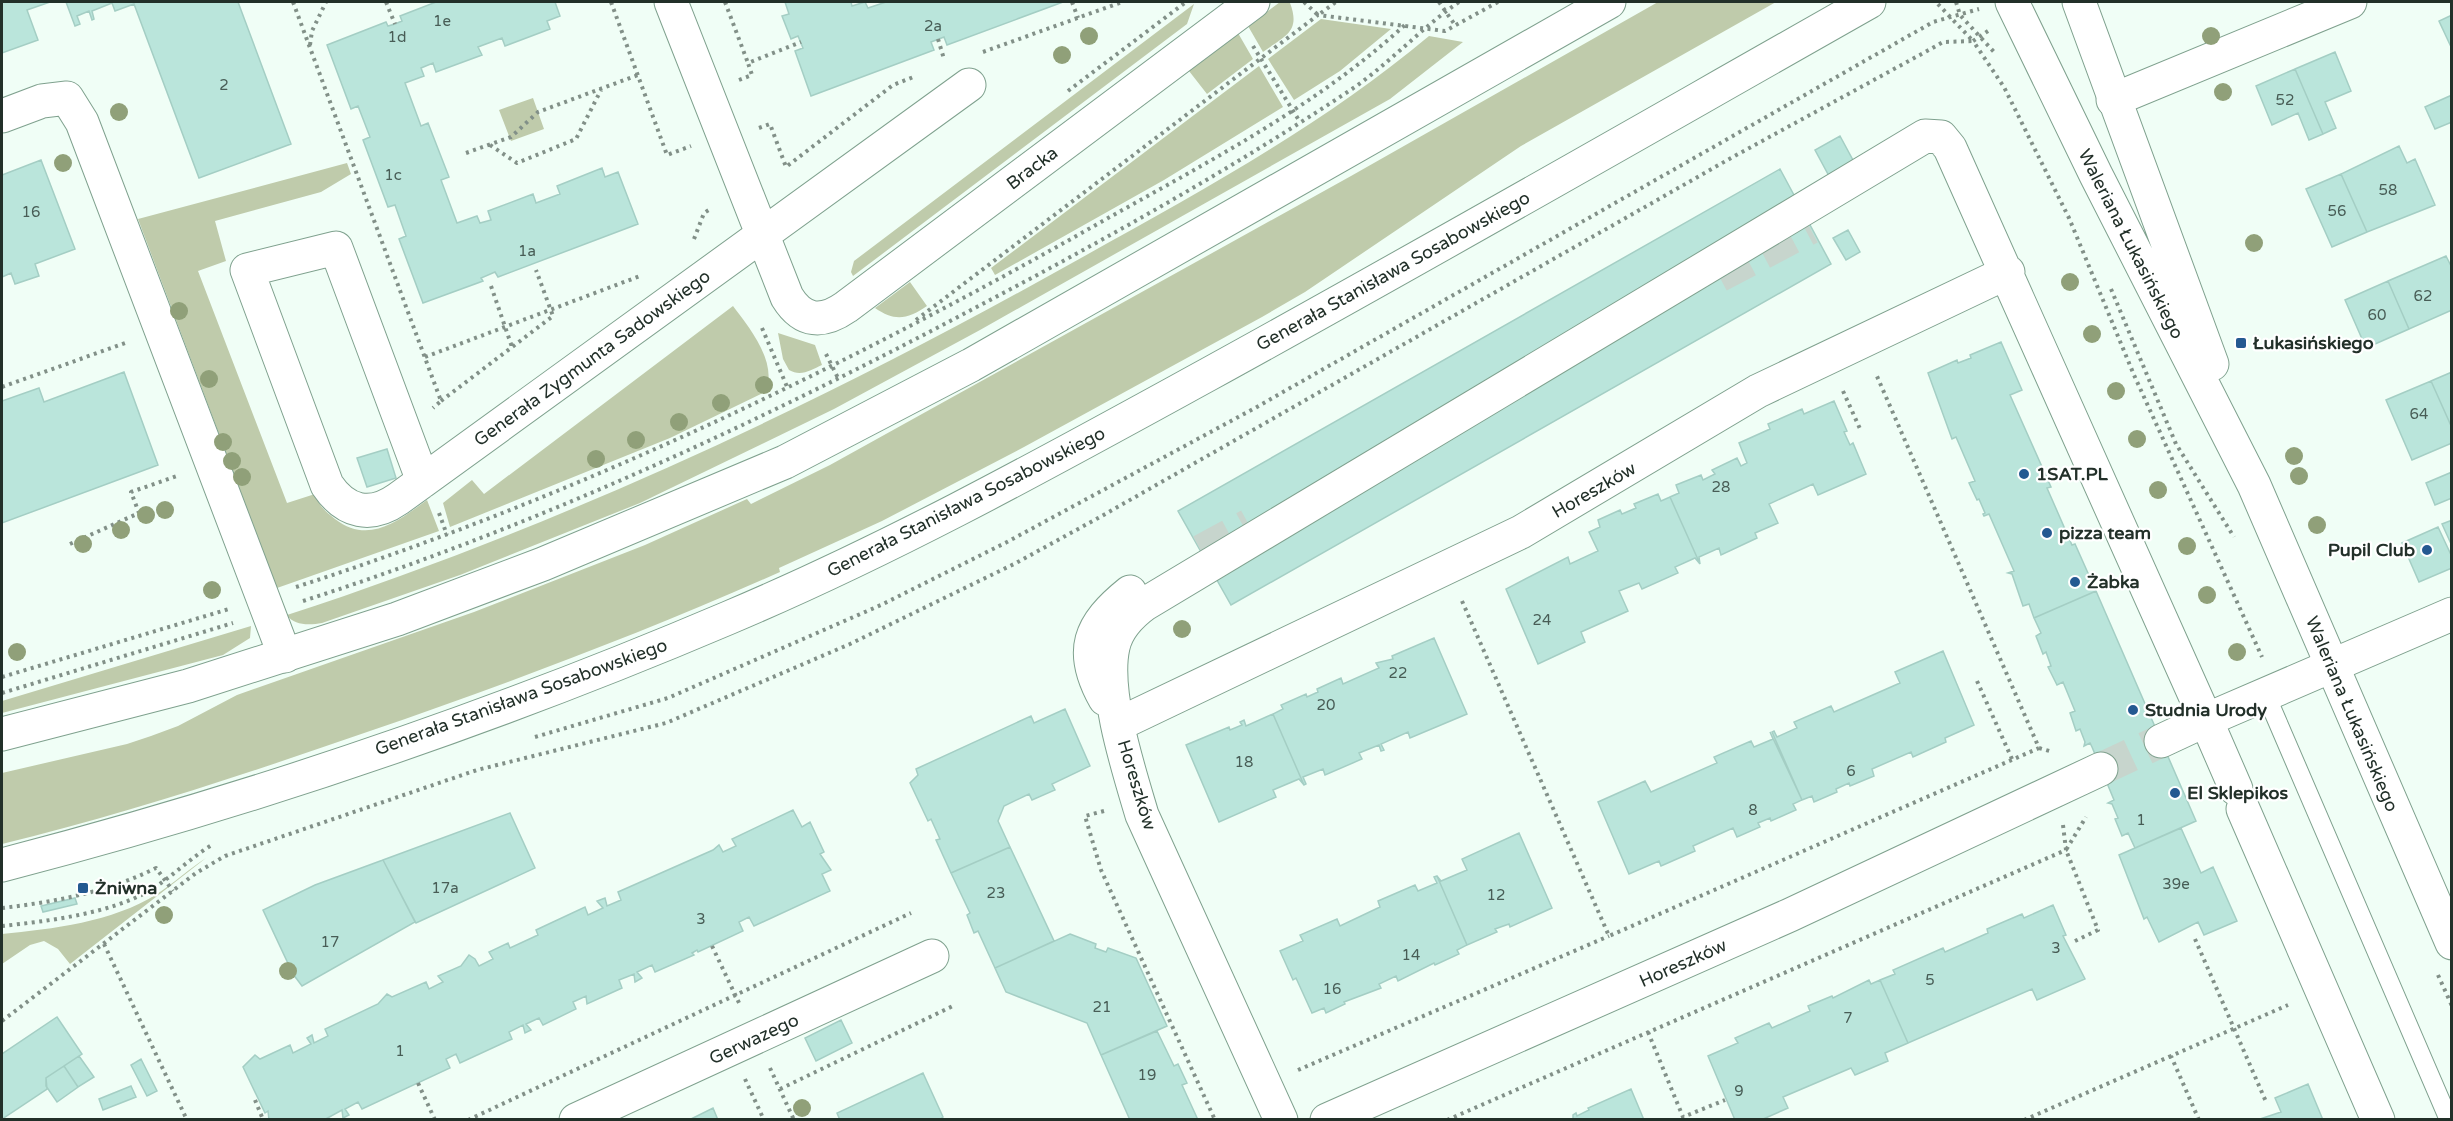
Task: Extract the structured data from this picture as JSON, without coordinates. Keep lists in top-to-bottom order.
{
  "streets": {
    "street": [
      "Bracka",
      "Waleriana Łukasińskiego",
      "Generała Stanisława Sosabowskiego",
      "Generała Zygmunta Sadowskiego",
      "Horeszków",
      "Gerwazego"
    ]
  },
  "crossings": [
    ["Bracka", "Generała Zygmunta Sadowskiego"]
  ],
  "places": {
    "transit": ["Łukasińskiego", "Żniwna"],
    "other": [
      "1SAT.PL",
      "pizza team",
      "Pupil Club",
      "Żabka",
      "Studnia Urody",
      "El Sklepikos"
    ]
  },
  "house_numbers": [
    "1e",
    "2a",
    "1d",
    "2",
    "52",
    "1c",
    "58",
    "56",
    "16",
    "1a",
    "62",
    "60",
    "64",
    "28",
    "24",
    "22",
    "20",
    "18",
    "6",
    "8",
    "1",
    "39e",
    "17a",
    "23",
    "12",
    "3",
    "17",
    "3",
    "14",
    "5",
    "16",
    "21",
    "7",
    "1",
    "19",
    "9"
  ]
}
